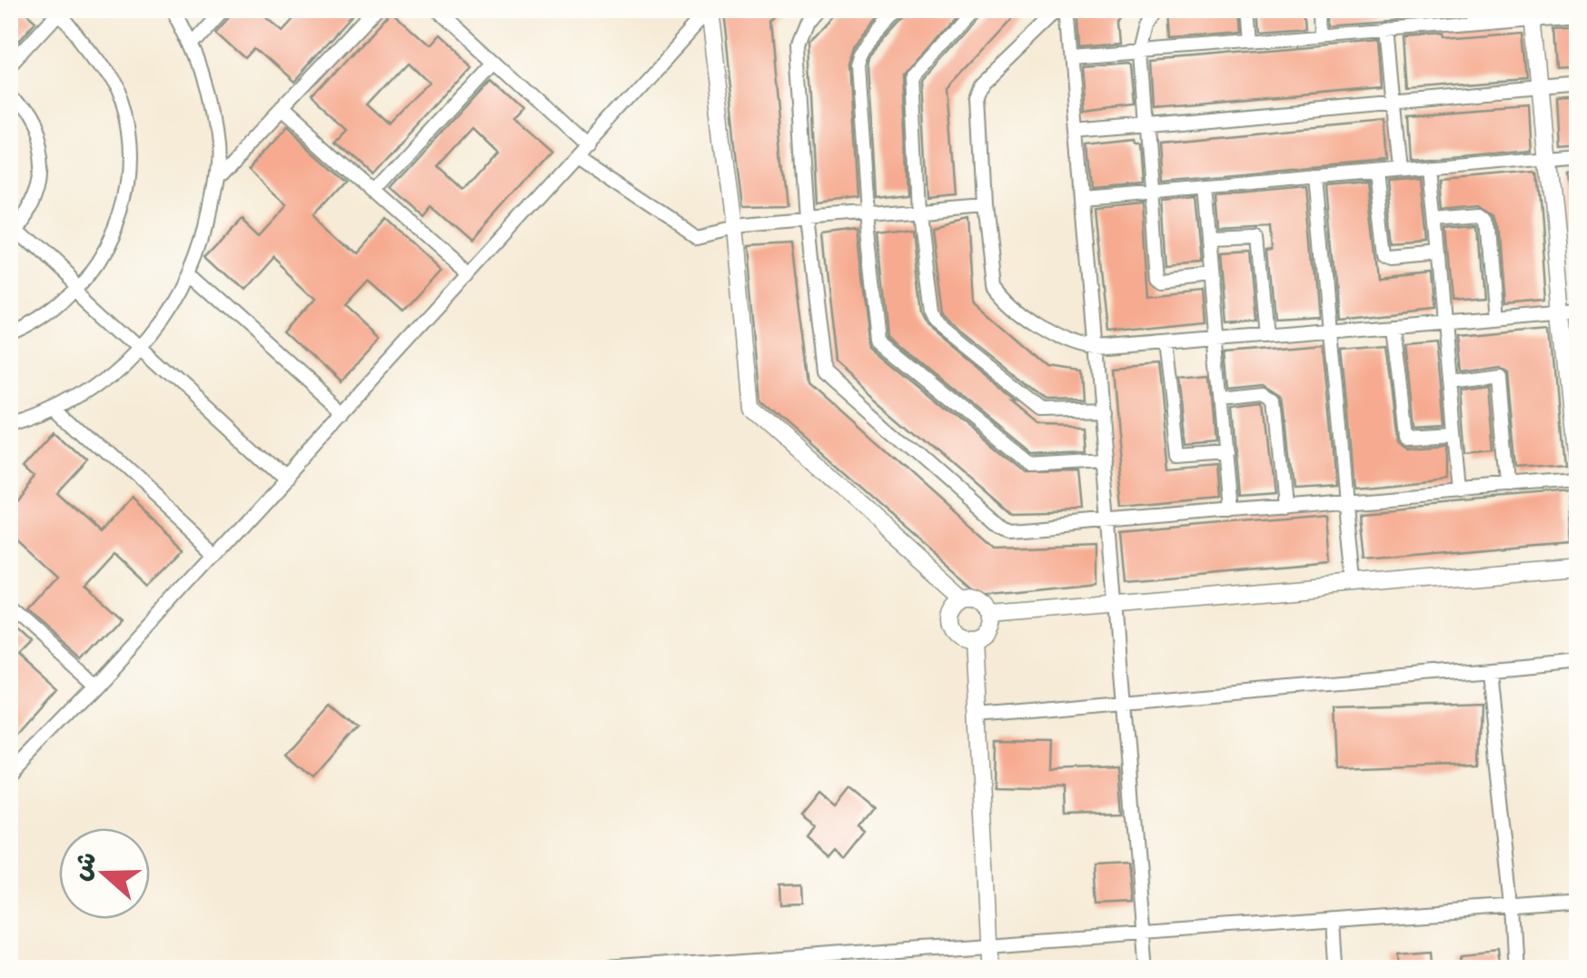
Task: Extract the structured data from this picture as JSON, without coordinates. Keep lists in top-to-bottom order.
{
  "north": "left"
}
